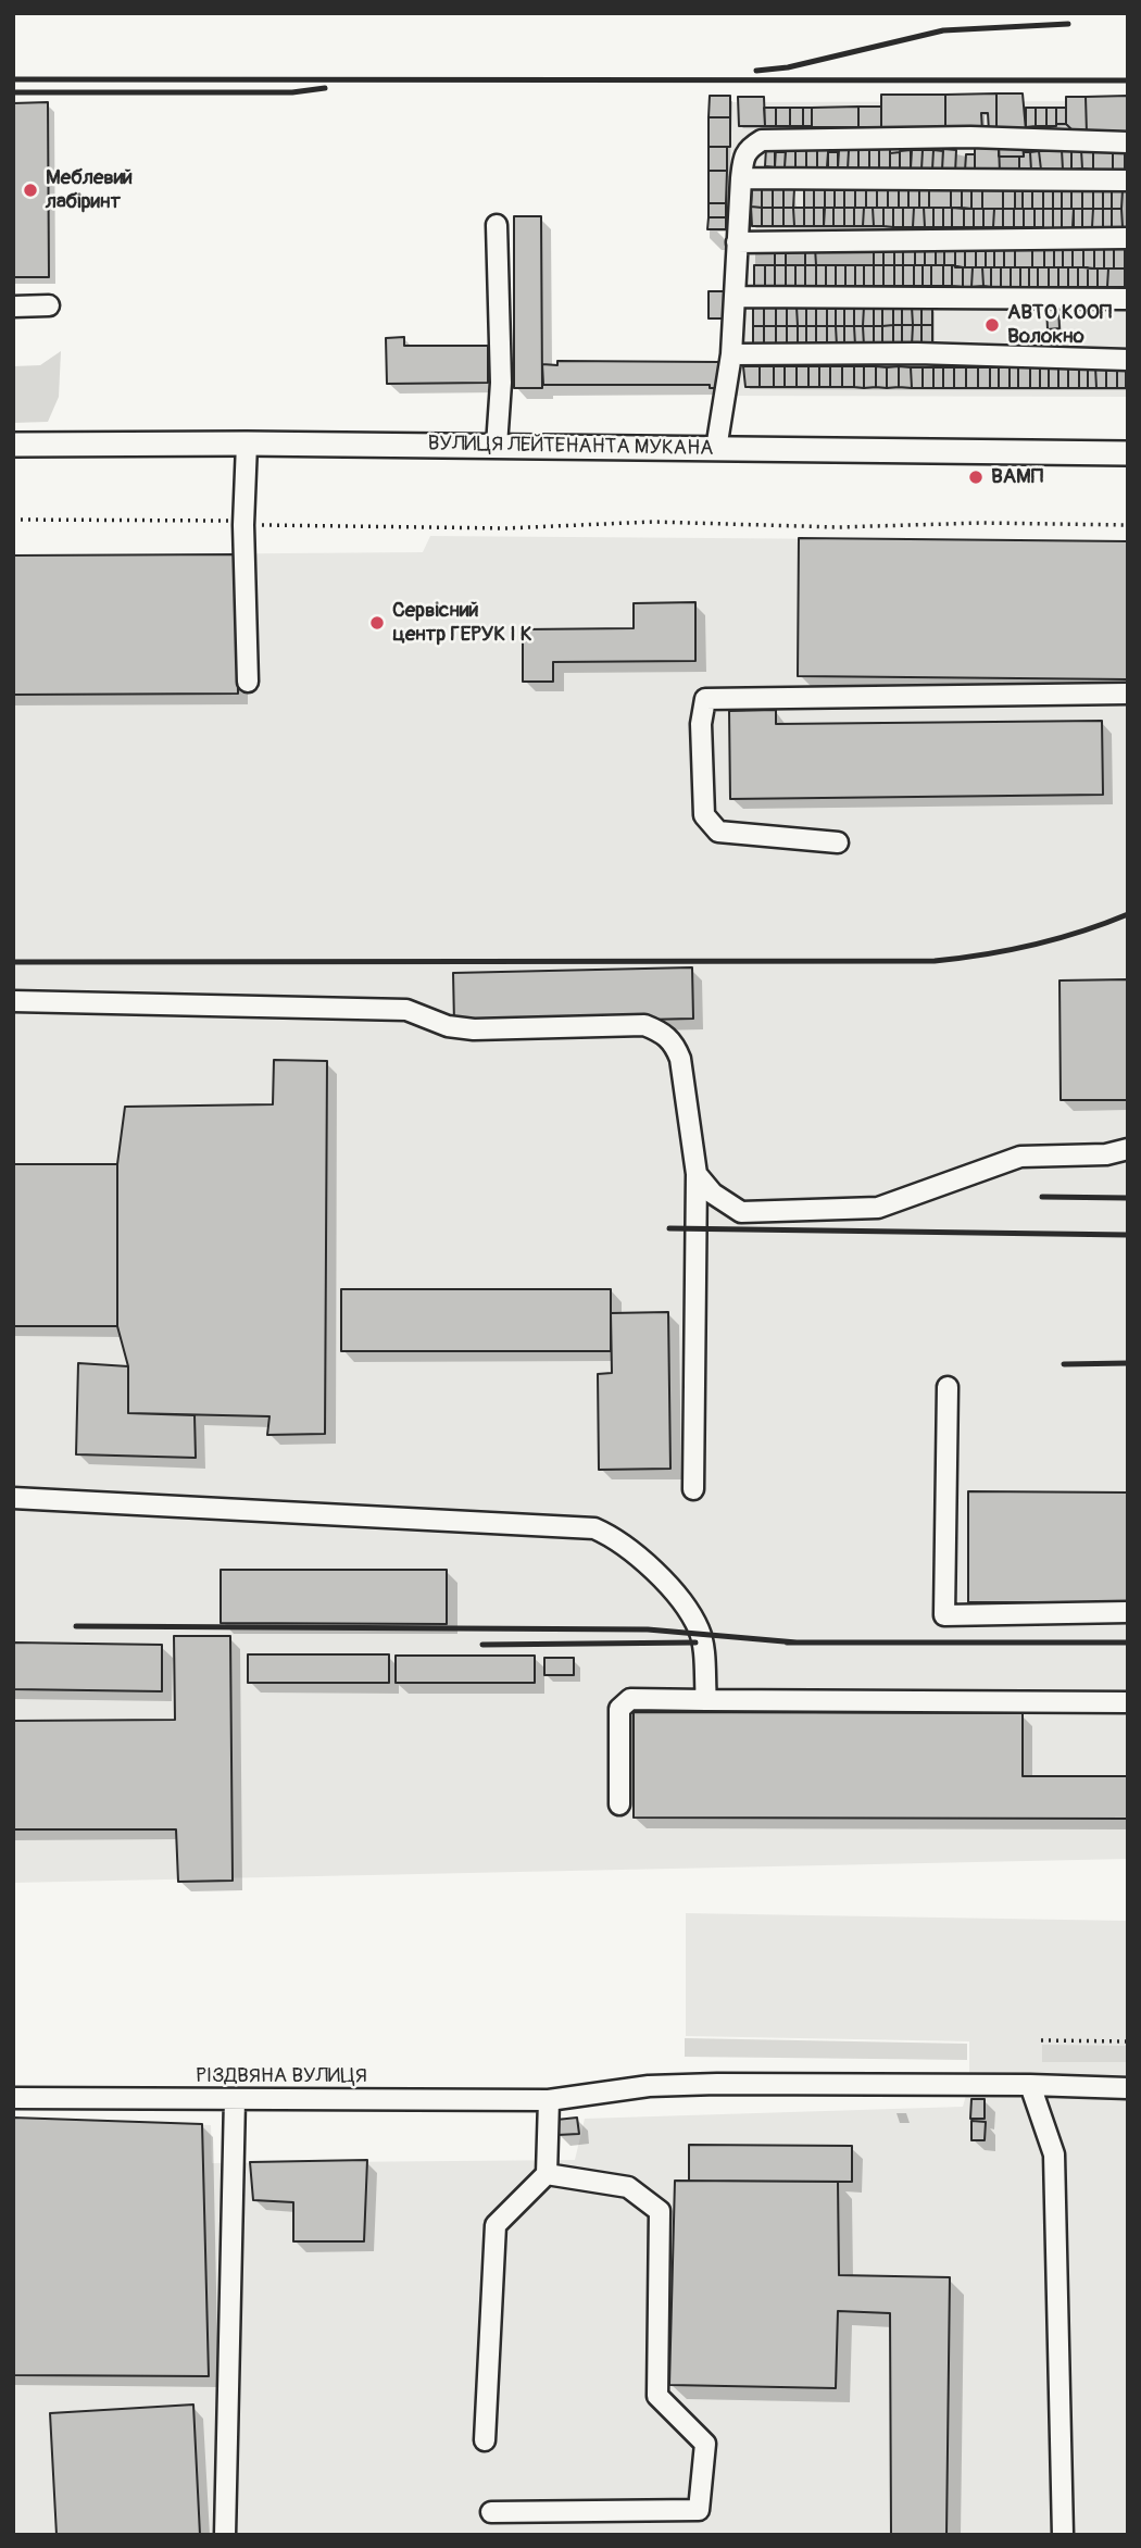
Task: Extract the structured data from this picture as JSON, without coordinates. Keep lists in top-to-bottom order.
{
  "streets": {
    "main road": ["ВУЛИЦЯ ЛЕЙТЕНАНТА МУКАНА"],
    "street": ["РІЗДВЯНА ВУЛИЦЯ"]
  },
  "places": [
    "Меблевий лабіринт",
    "АВТО КООП Волокно",
    "ВАМП",
    "Сервісний центр ГЕРУК І К"
  ]
}
